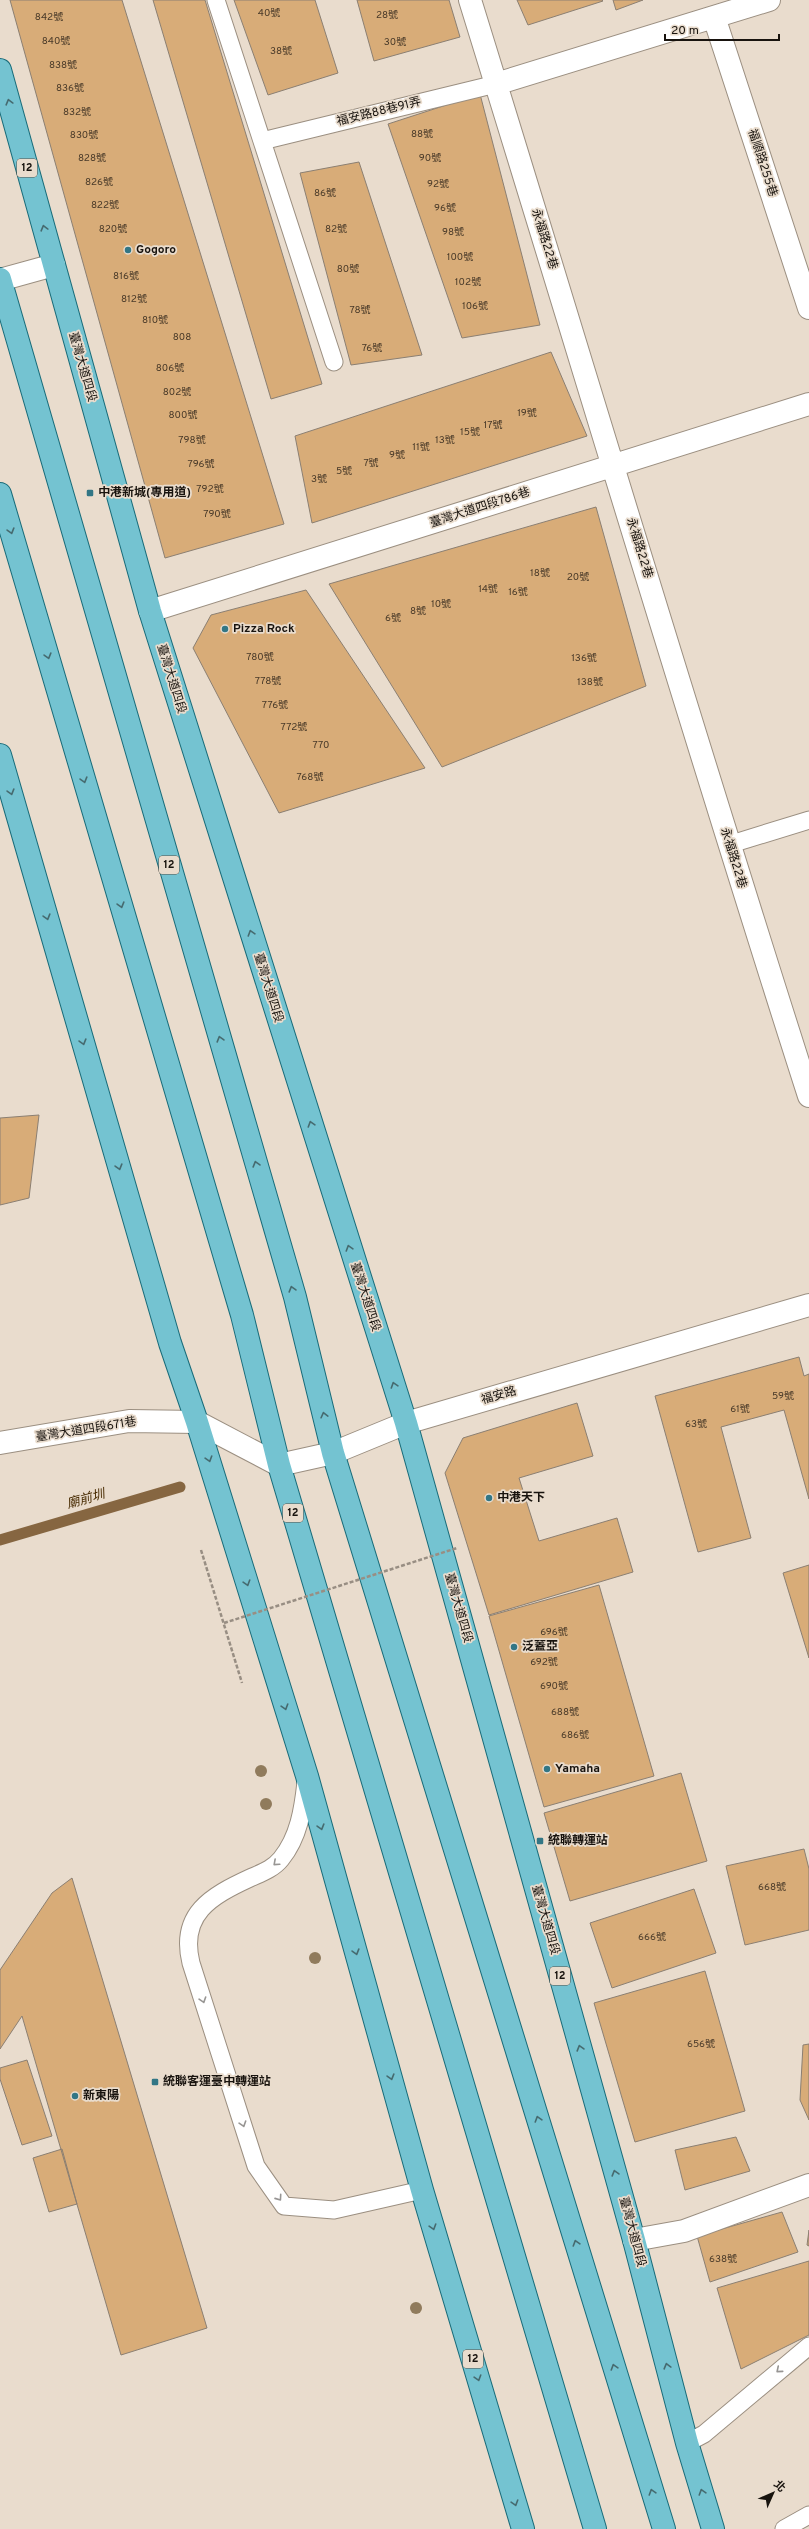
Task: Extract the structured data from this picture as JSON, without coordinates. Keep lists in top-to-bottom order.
{
  "streets": {
    "main road": ["12", "臺灣大道四段"],
    "street": [
      "福順路255巷",
      "永福路22巷",
      "臺灣大道四段786巷",
      "福安路",
      "臺灣大道四段671巷"
    ],
    "lane": ["福安路88巷91弄"]
  },
  "crossings": [
    ["福安路88巷91弄", "永福路22巷"],
    ["12", "福安路"],
    ["12", "臺灣大道四段671巷"],
    ["永福路22巷", "臺灣大道四段786巷"],
    ["臺灣大道四段", "臺灣大道四段786巷"],
    ["臺灣大道四段", "福安路"]
  ],
  "water": ["廟前圳"],
  "places": {
    "other": [
      "Gogoro",
      "Pizza Rock",
      "中港天下",
      "泛蓋亞",
      "Yamaha",
      "新東陽"
    ],
    "transit": ["中港新城(專用道)", "統聯轉運站", "統聯客運臺中轉運站"]
  },
  "house_numbers": [
    "40號",
    "28號",
    "842號",
    "840號",
    "30號",
    "38號",
    "838號",
    "836號",
    "832號",
    "88號",
    "830號",
    "828號",
    "90號",
    "826號",
    "92號",
    "86號",
    "822號",
    "96號",
    "820號",
    "82號",
    "98號",
    "100號",
    "80號",
    "816號",
    "102號",
    "812號",
    "106號",
    "78號",
    "810號",
    "808",
    "76號",
    "806號",
    "802號",
    "19號",
    "800號",
    "17號",
    "15號",
    "798號",
    "13號",
    "11號",
    "9號",
    "7號",
    "796號",
    "5號",
    "3號",
    "792號",
    "790號",
    "18號",
    "20號",
    "14號",
    "16號",
    "10號",
    "8號",
    "6號",
    "780號",
    "136號",
    "778號",
    "138號",
    "776號",
    "772號",
    "770",
    "768號",
    "59號",
    "61號",
    "63號",
    "696號",
    "692號",
    "690號",
    "688號",
    "686號",
    "668號",
    "666號",
    "656號",
    "638號"
  ],
  "scale_bar": "20 m",
  "north": "top right"
}
